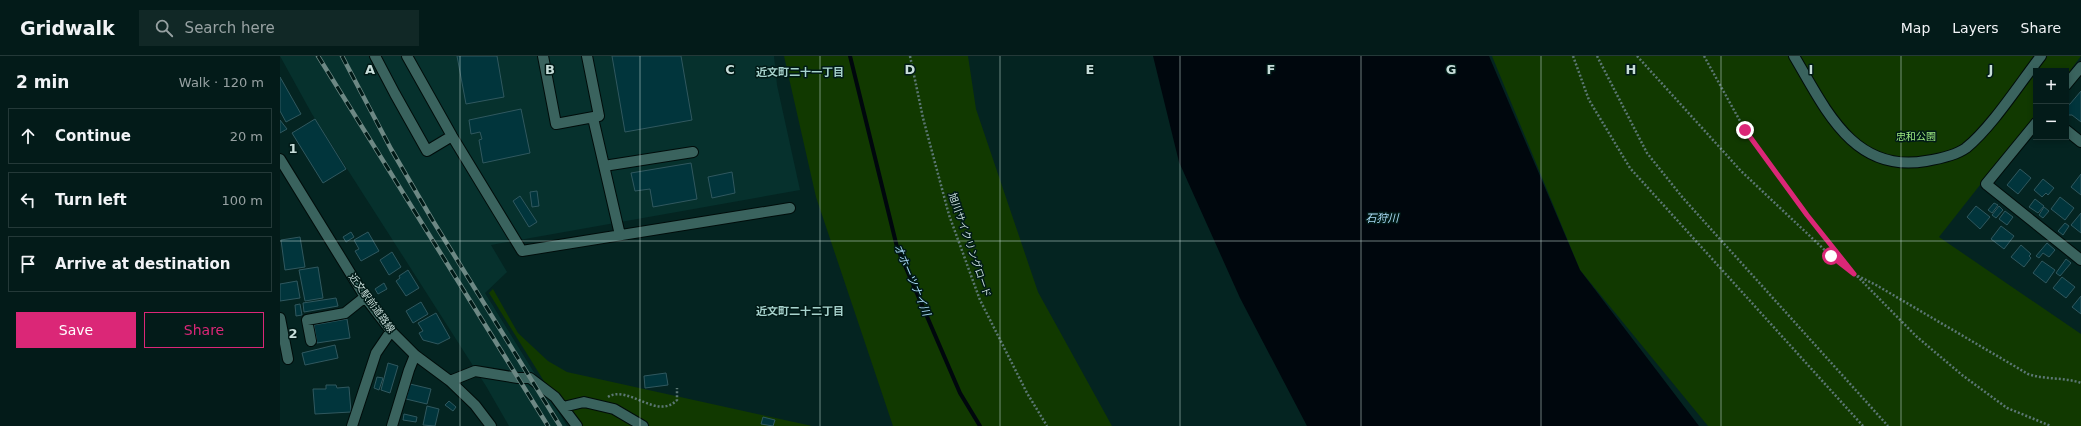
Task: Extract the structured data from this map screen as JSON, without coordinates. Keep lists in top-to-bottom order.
{
  "streets": {
    "street": ["近文駅前道路線"],
    "path": ["旭川サイクリングロード"]
  },
  "districts": ["近文町二十一丁目", "近文町二十二丁目"],
  "water": ["石狩川", "オホーツナイ川"],
  "parks": ["忠和公園"],
  "page": {
    "header": "Gridwalk",
    "search": "Search here",
    "nav": ["Map", "Layers", "Share"],
    "heading": ["2 min", "Walk · 120 m"],
    "map_buttons": ["+", "−"],
    "list": [
      ["Continue", "20 m"],
      ["Turn left", "100 m"],
      "Arrive at destination"
    ],
    "buttons": ["Save", "Share"]
  },
  "grid": {
    "columns": [
      "A",
      "B",
      "C",
      "D",
      "E",
      "F",
      "G",
      "H",
      "I",
      "J"
    ],
    "rows": ["1", "2"]
  }
}
